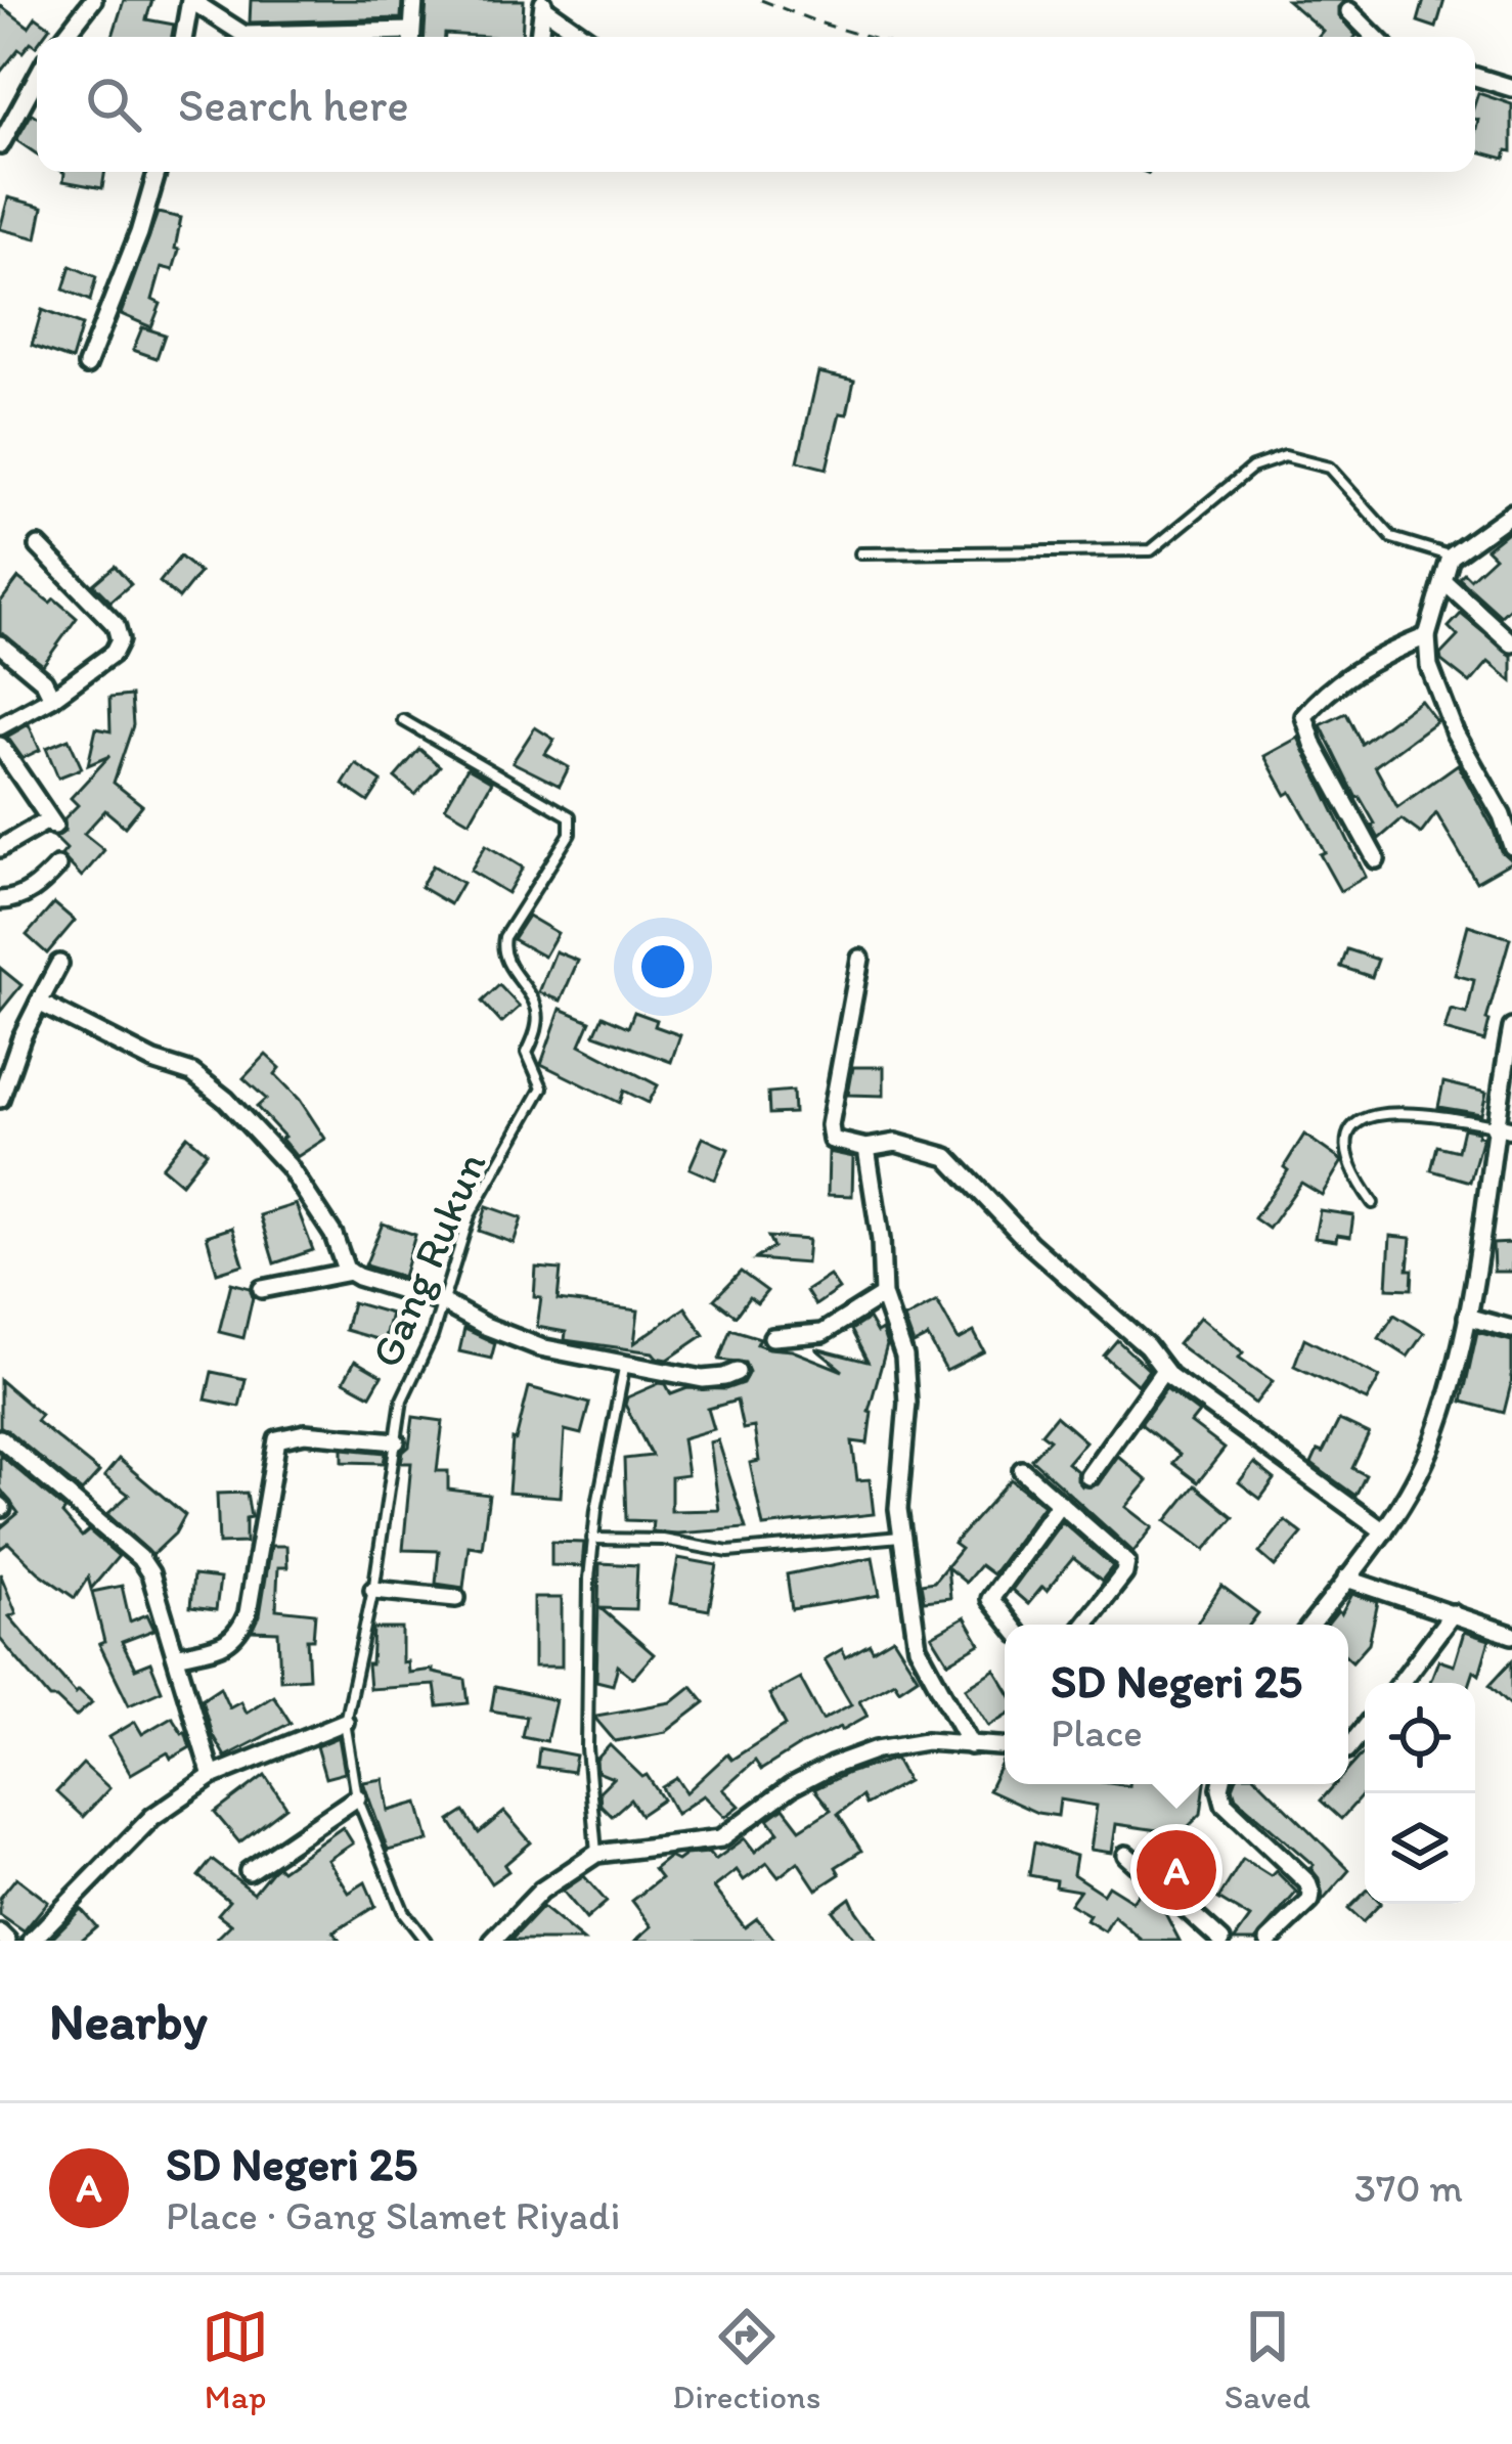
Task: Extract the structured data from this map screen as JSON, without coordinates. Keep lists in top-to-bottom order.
{
  "streets": {
    "lane": ["Gang Rukun"]
  },
  "page": {
    "search": "Search here",
    "popup": ["SD Negeri 25", "Place"],
    "pins": "A",
    "heading": "Nearby",
    "list": [
      {
        "mark": "A",
        "name": "SD Negeri 25",
        "note": "Place · Gang Slamet Riyadi",
        "value": "370 m"
      }
    ],
    "nav": ["Map", "Directions", "Saved"]
  }
}
